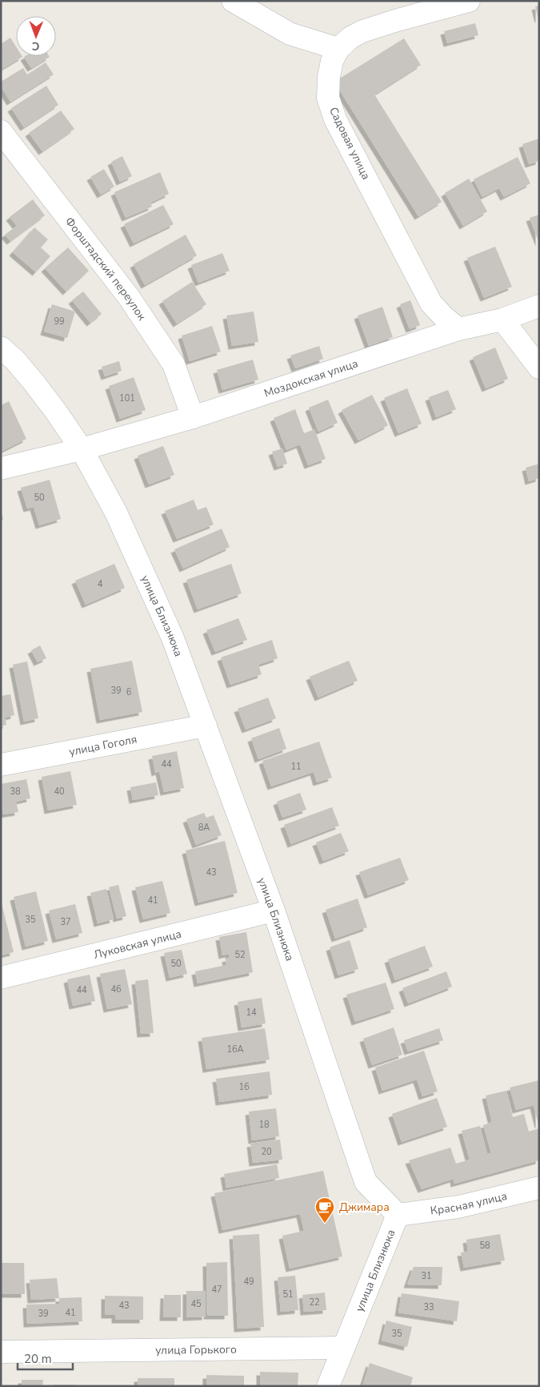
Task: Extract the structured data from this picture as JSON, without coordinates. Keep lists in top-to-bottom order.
{
  "streets": {
    "street": [
      "Садовая улица",
      "Форштадский переулок",
      "Моздокская улица",
      "улица Близнюка",
      "улица Гоголя",
      "Луковская улица",
      "Красная улица",
      "улица Горького"
    ]
  },
  "crossings": [
    ["Садовая улица", "Моздокская улица"],
    ["Форштадский переулок", "Моздокская улица"],
    ["Моздокская улица", "улица Близнюка"],
    ["улица Близнюка", "улица Гоголя"],
    ["улица Близнюка", "Луковская улица"],
    ["улица Близнюка", "Красная улица"],
    ["улица Близнюка", "улица Горького"]
  ],
  "places": {
    "cafe": ["Джимара"]
  },
  "house_numbers": [
    "99",
    "101",
    "50",
    "4",
    "39",
    "6",
    "44",
    "11",
    "38",
    "40",
    "8А",
    "43",
    "41",
    "35",
    "37",
    "52",
    "50",
    "46",
    "44",
    "14",
    "16А",
    "16",
    "18",
    "20",
    "58",
    "31",
    "49",
    "47",
    "51",
    "22",
    "45",
    "43",
    "33",
    "41",
    "39",
    "35"
  ],
  "scale_bar": "20 m",
  "north": "bottom"
}
